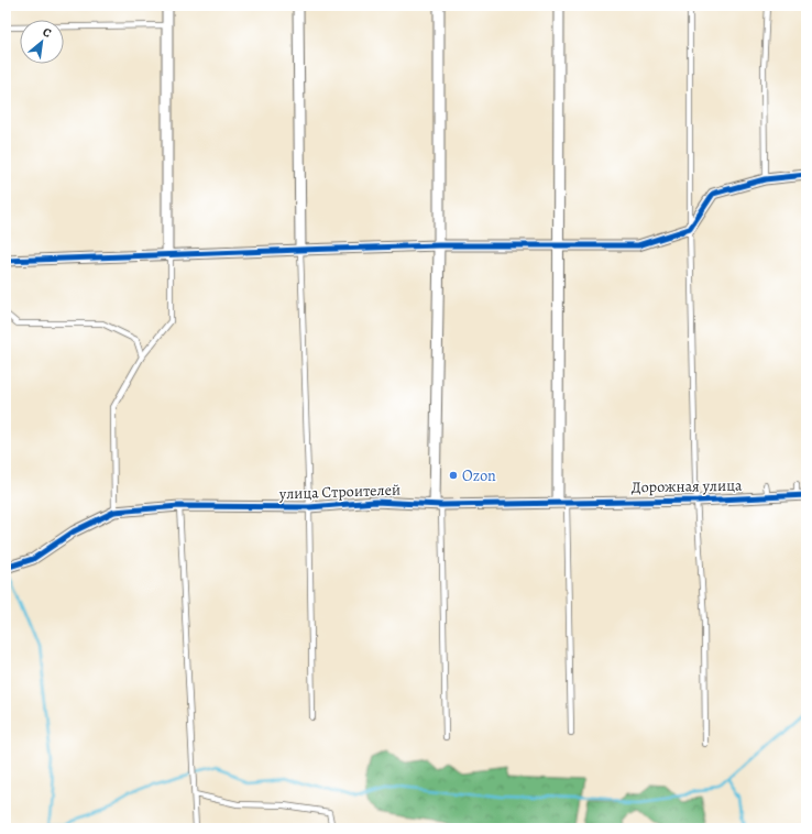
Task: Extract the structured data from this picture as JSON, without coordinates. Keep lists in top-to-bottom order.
{
  "streets": {
    "street": ["Дорожная улица", "улица Строителей"]
  },
  "crossings": [
    ["Дорожная улица", "улица Строителей"]
  ],
  "places": ["Ozon"],
  "north": "top right"
}
